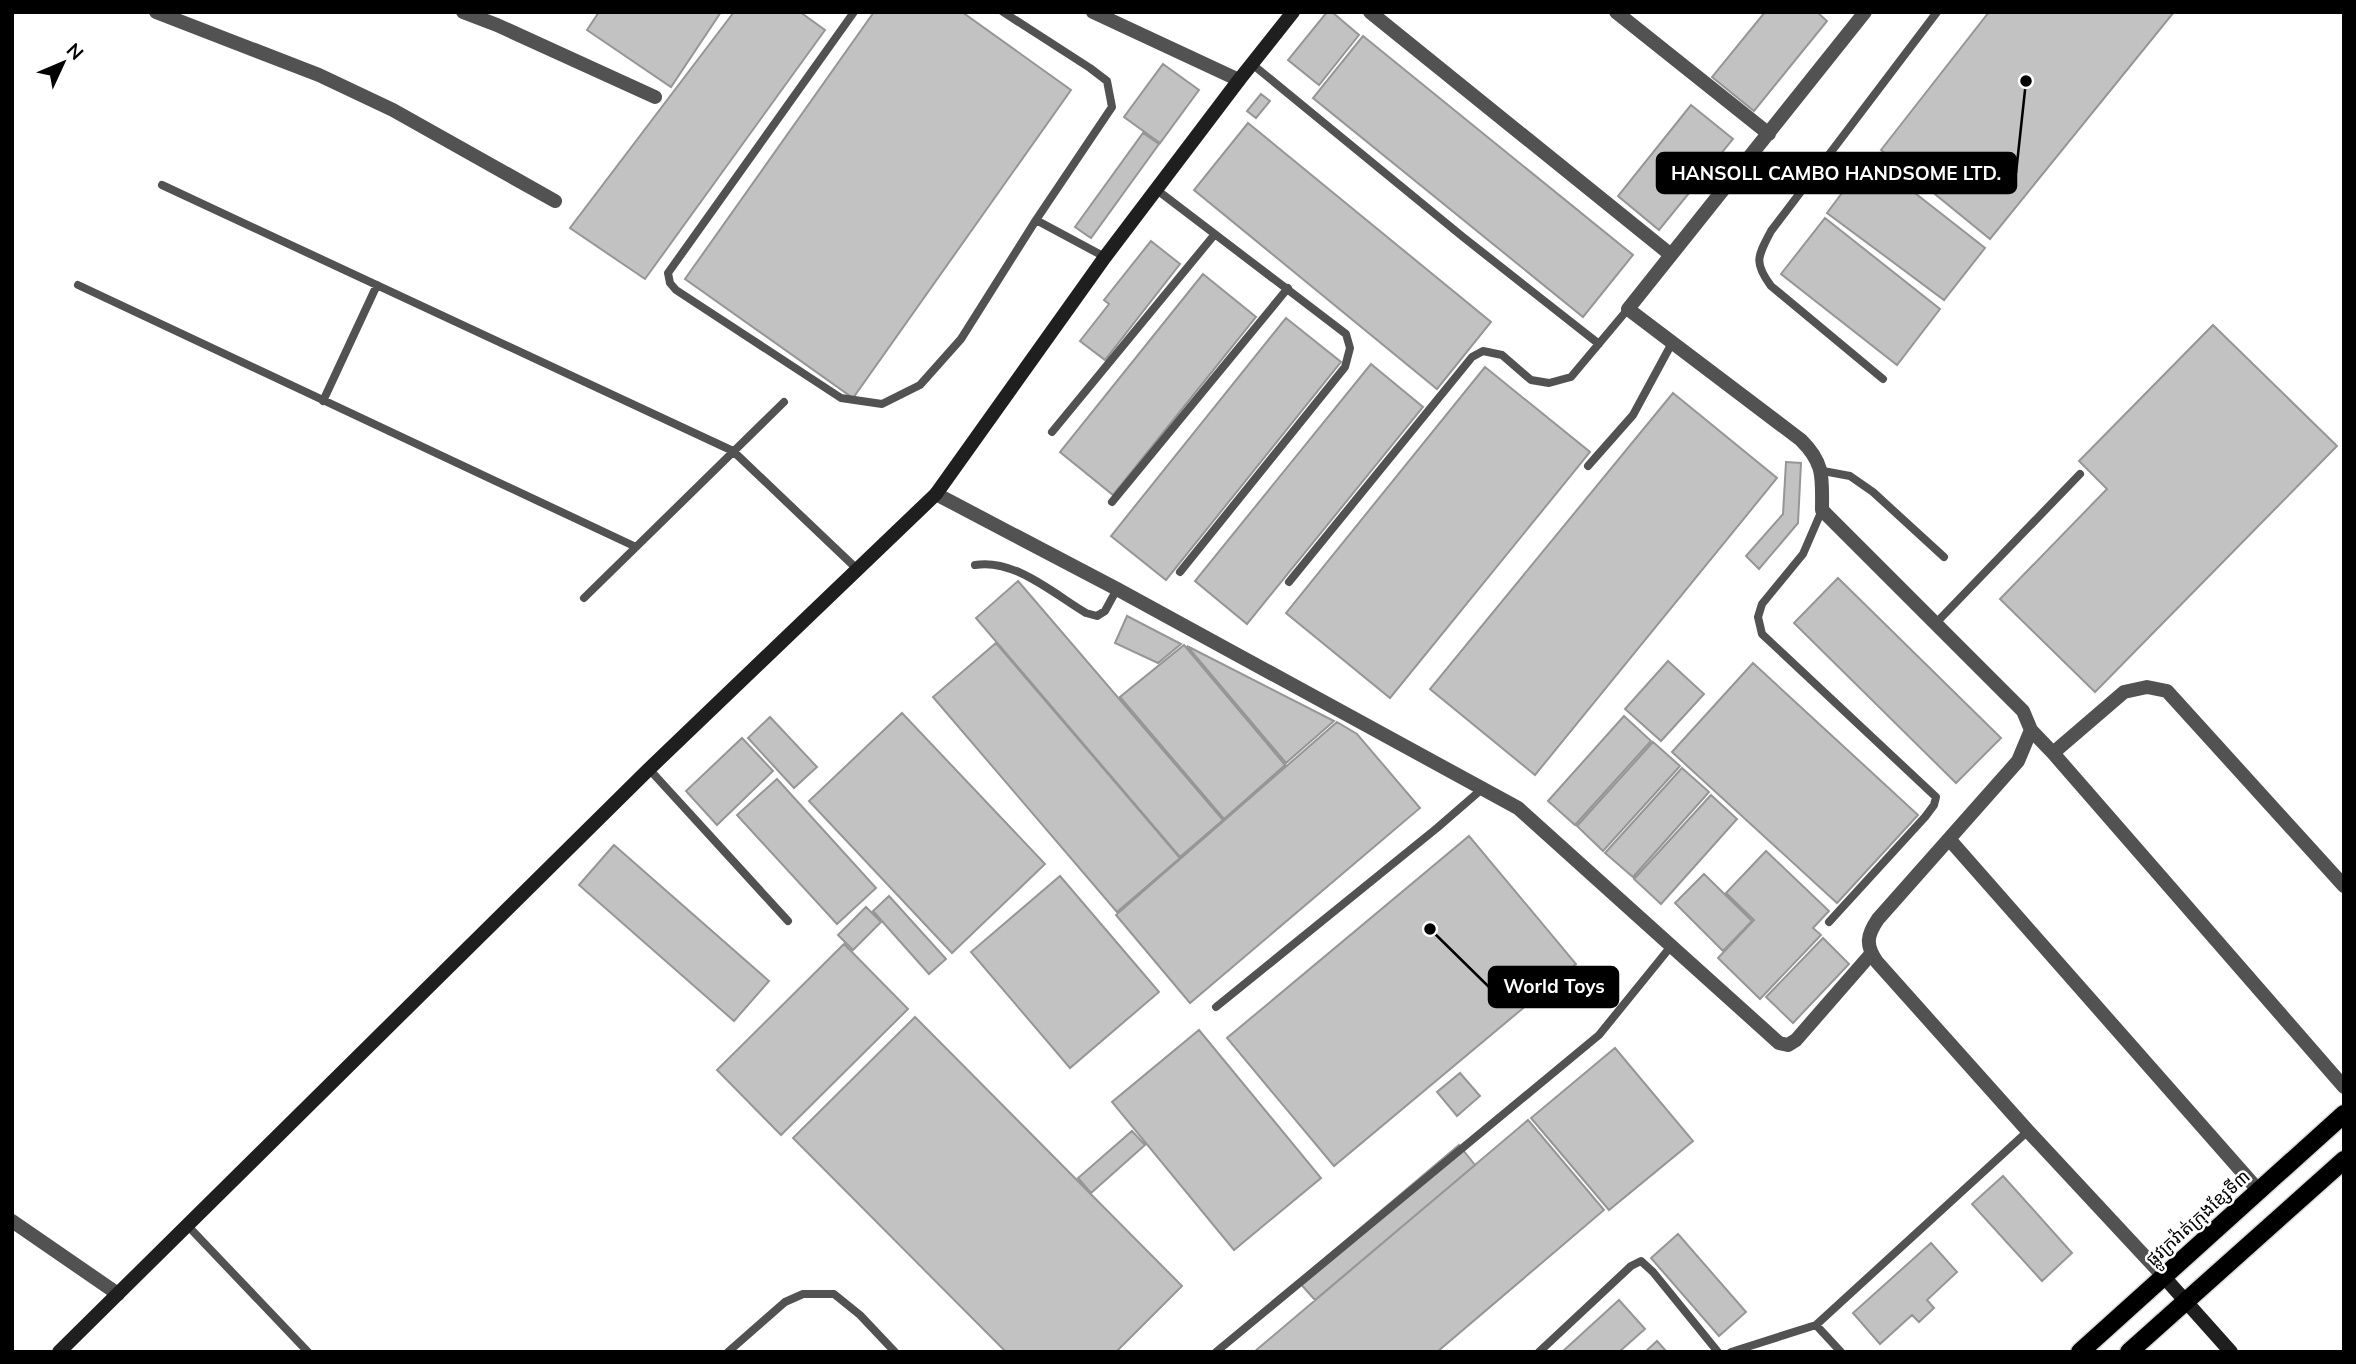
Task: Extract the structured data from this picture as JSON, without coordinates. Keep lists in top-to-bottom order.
{
  "streets": {
    "main road": ["ផ្លូវក្រវ៉ាត់ក្រុងខ្សែទី៣"]
  },
  "places": ["HANSOLL CAMBO HANDSOME LTD.", "World Toys"],
  "north": "top right"
}
